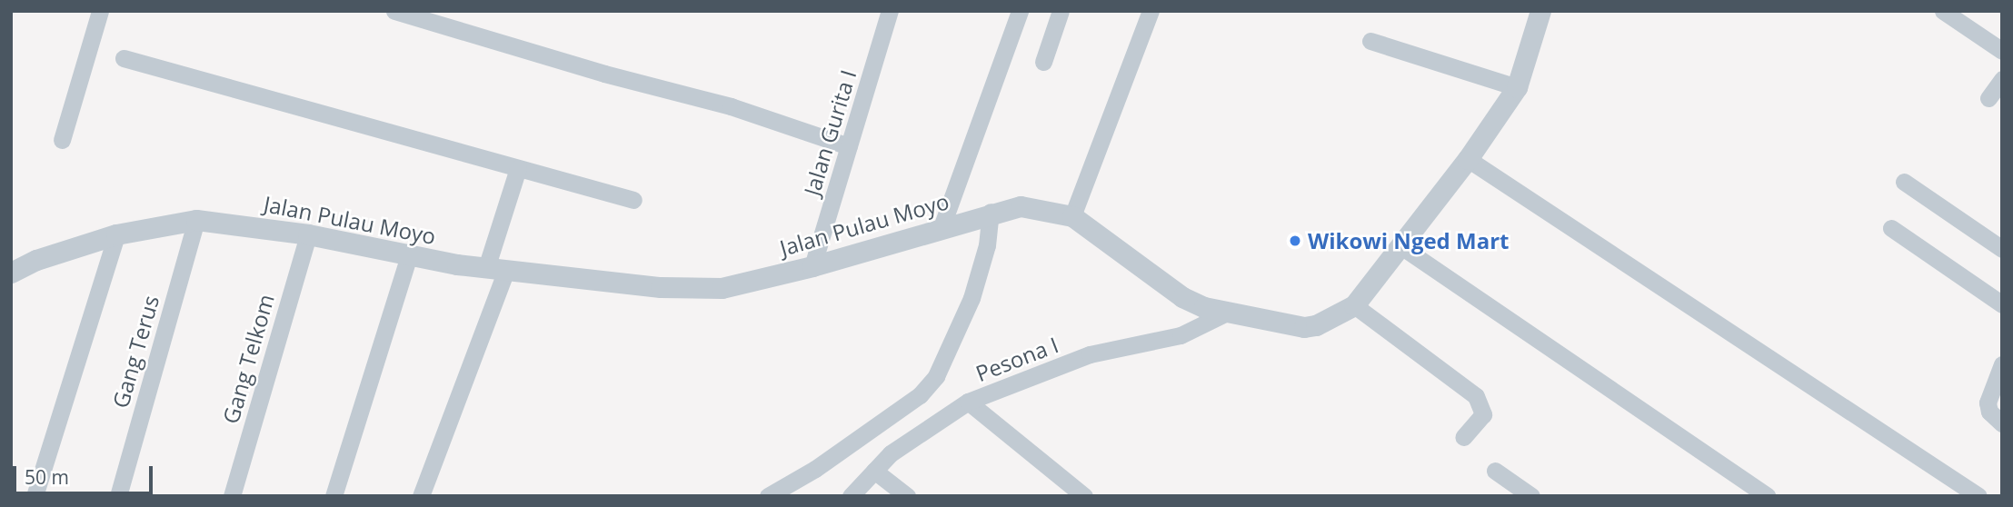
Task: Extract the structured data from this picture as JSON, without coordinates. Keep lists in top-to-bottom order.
{
  "streets": {
    "street": [
      "Jalan Gurita I",
      "Jalan Pulau Moyo",
      "Gang Terus",
      "Gang Telkom",
      "Pesona I"
    ]
  },
  "crossings": [
    ["Jalan Gurita I", "Jalan Pulau Moyo"],
    ["Jalan Pulau Moyo", "Gang Terus"],
    ["Jalan Pulau Moyo", "Gang Telkom"],
    ["Jalan Pulau Moyo", "Pesona I"]
  ],
  "places": ["Wikowi Nged Mart"],
  "scale_bar": "50 m"
}
